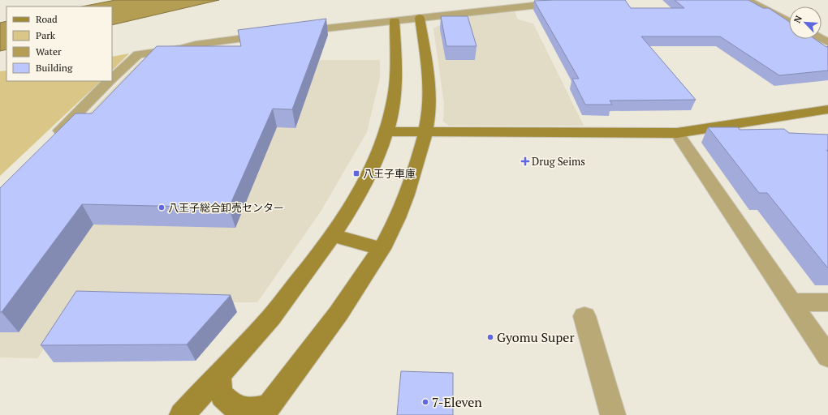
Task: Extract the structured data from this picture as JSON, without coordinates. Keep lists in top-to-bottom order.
{
  "places": {
    "health": ["Drug Seims"],
    "transit": ["八王子車庫"],
    "other": ["八王子総合卸売センター", "Gyomu Super", "7-Eleven"]
  },
  "legend": [
    "Road",
    "Park",
    "Water",
    "Building"
  ],
  "north": "top left"
}
